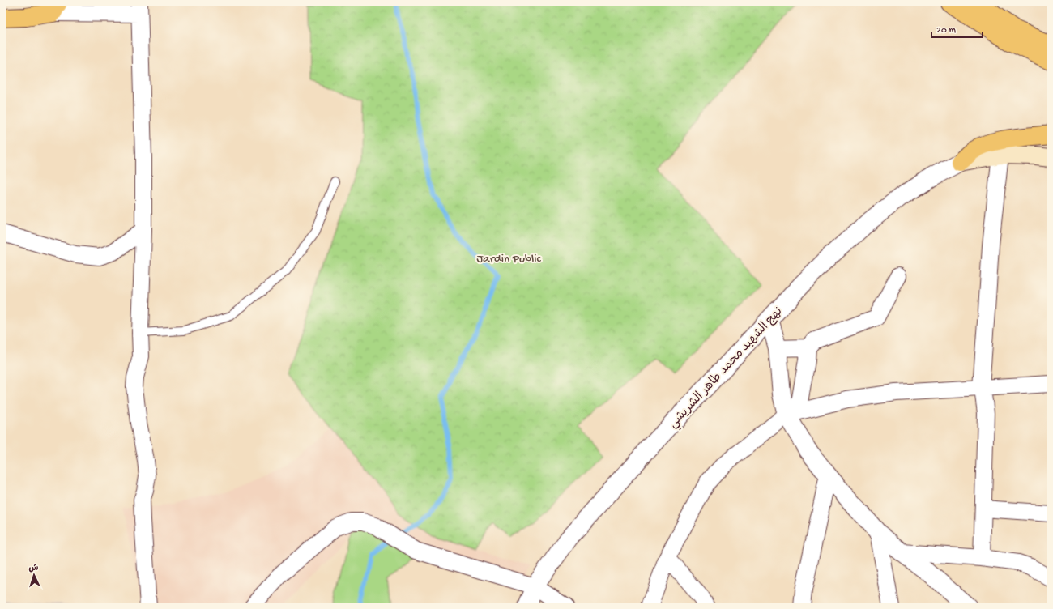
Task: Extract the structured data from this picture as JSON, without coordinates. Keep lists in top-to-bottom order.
{
  "streets": {
    "street": ["نهج الشهيد محمد طاهر الشريشي"]
  },
  "parks": ["Jardin Public"],
  "scale_bar": "20 m",
  "north": "top"
}
